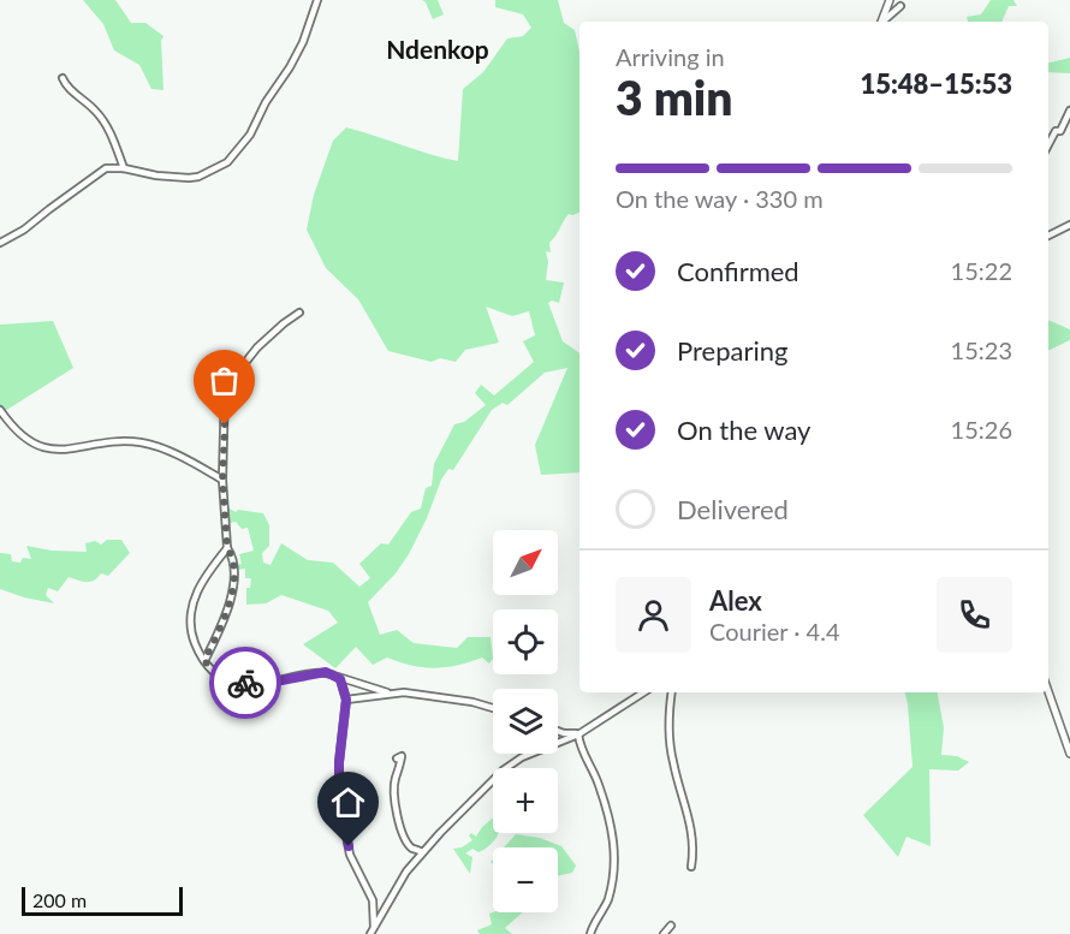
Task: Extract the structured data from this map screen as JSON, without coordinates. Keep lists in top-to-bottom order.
{
  "districts": ["Ndenkop"],
  "scale_bar": "200 m",
  "north": "top right",
  "page": {
    "heading": ["3 min", "Arriving in", "15:48–15:53"],
    "panel": ["Alex", "Courier · 4.4"],
    "bar": "On the way · 330 m",
    "list": [
      ["Confirmed", "15:22"],
      ["Preparing", "15:23"],
      ["On the way", "15:26"],
      "Delivered"
    ],
    "map_buttons": ["+", "−"],
    "scale": "200 m"
  }
}
